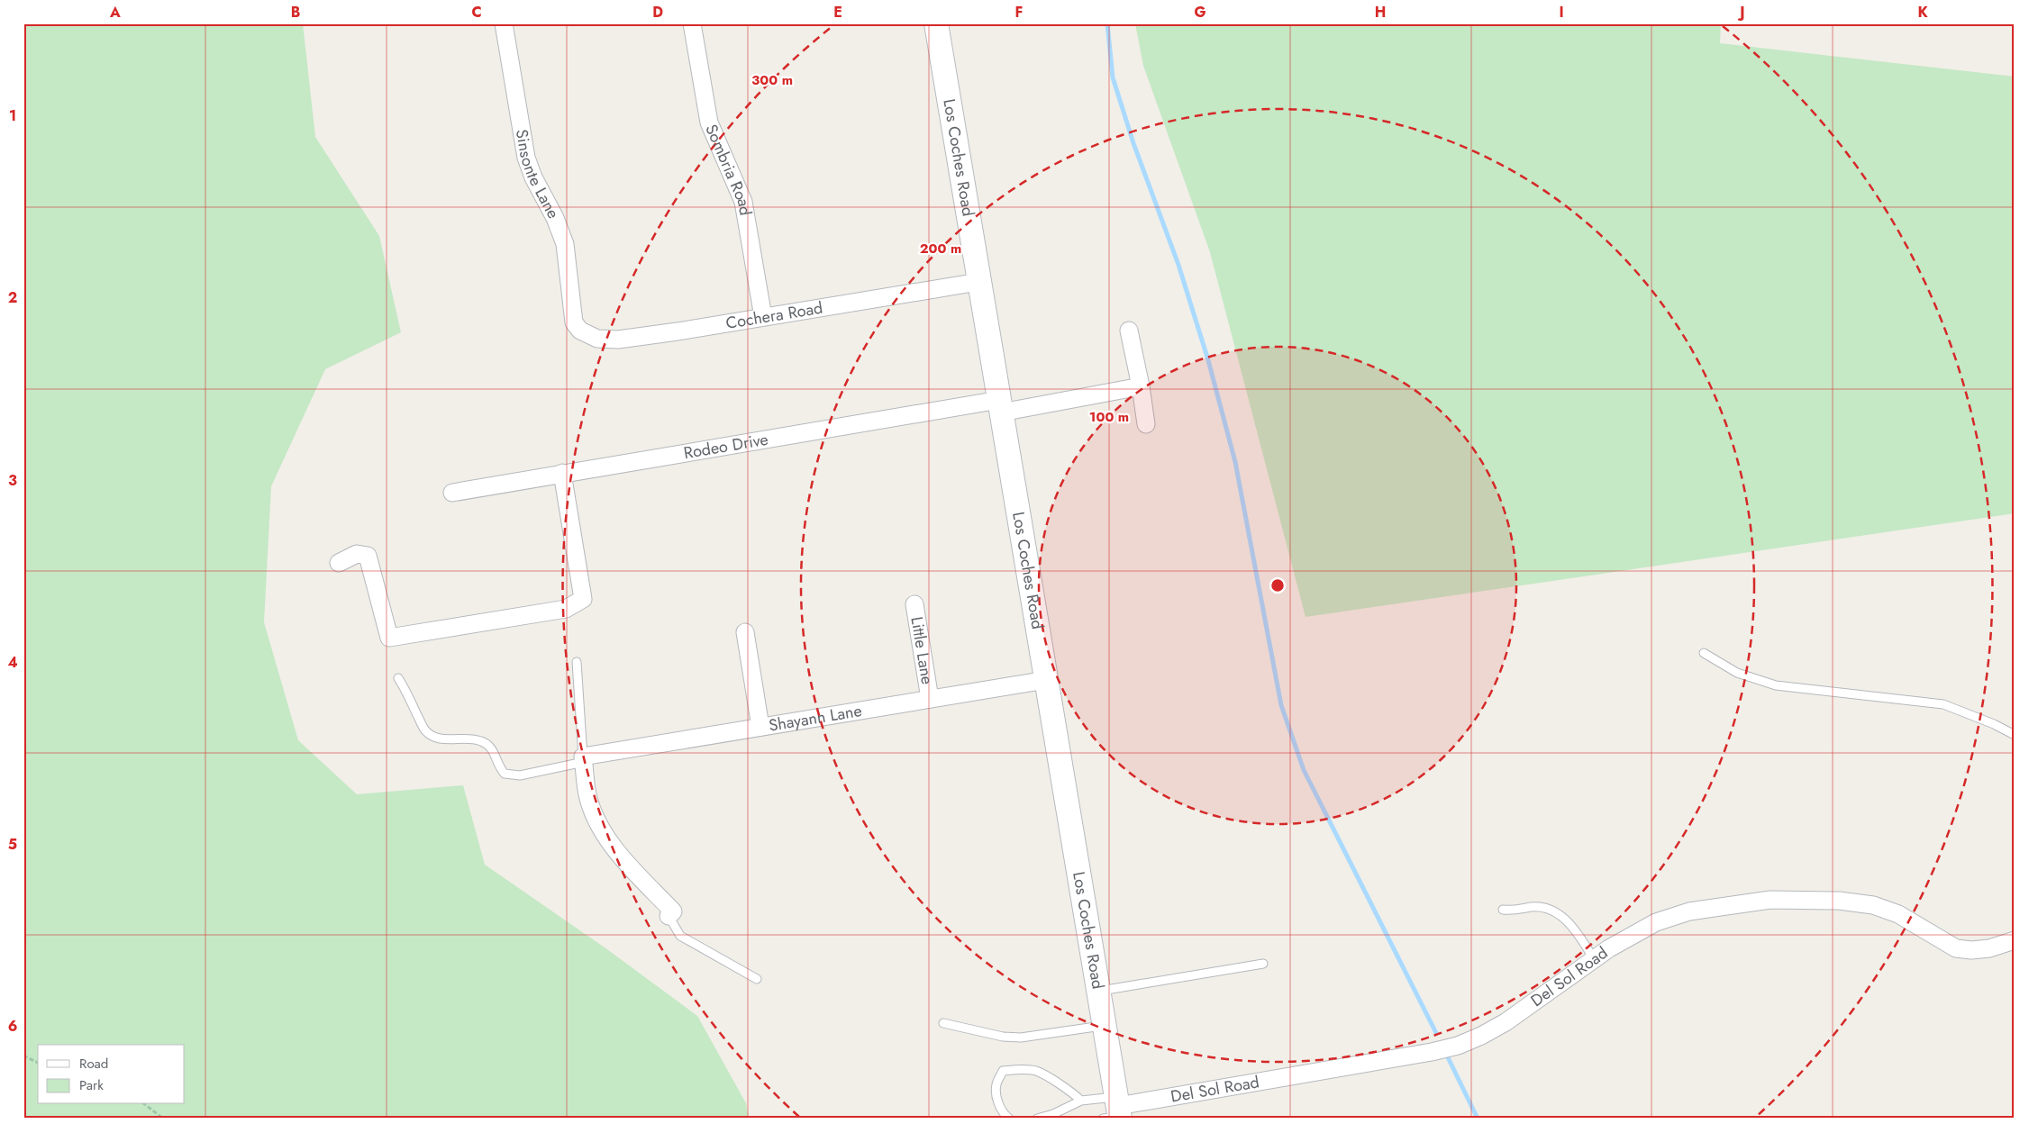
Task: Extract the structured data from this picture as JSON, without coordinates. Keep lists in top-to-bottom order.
{
  "streets": {
    "main road": ["Los Coches Road"],
    "street": [
      "Sombria Road",
      "Sinsonte Lane",
      "Cochera Road",
      "Rodeo Drive",
      "Little Lane",
      "Shayann Lane",
      "Del Sol Road"
    ]
  },
  "crossings": [
    ["Los Coches Road", "Cochera Road"],
    ["Los Coches Road", "Rodeo Drive"],
    ["Los Coches Road", "Shayann Lane"],
    ["Los Coches Road", "Del Sol Road"],
    ["Sombria Road", "Cochera Road"],
    ["Sinsonte Lane", "Cochera Road"],
    ["Little Lane", "Shayann Lane"]
  ],
  "legend": ["Road", "Park"],
  "grid": {
    "columns": [
      "A",
      "B",
      "C",
      "D",
      "E",
      "F",
      "G",
      "H",
      "I",
      "J",
      "K"
    ],
    "rows": [
      "1",
      "2",
      "3",
      "4",
      "5",
      "6"
    ]
  },
  "rings": ["300 m", "200 m", "100 m"]
}
